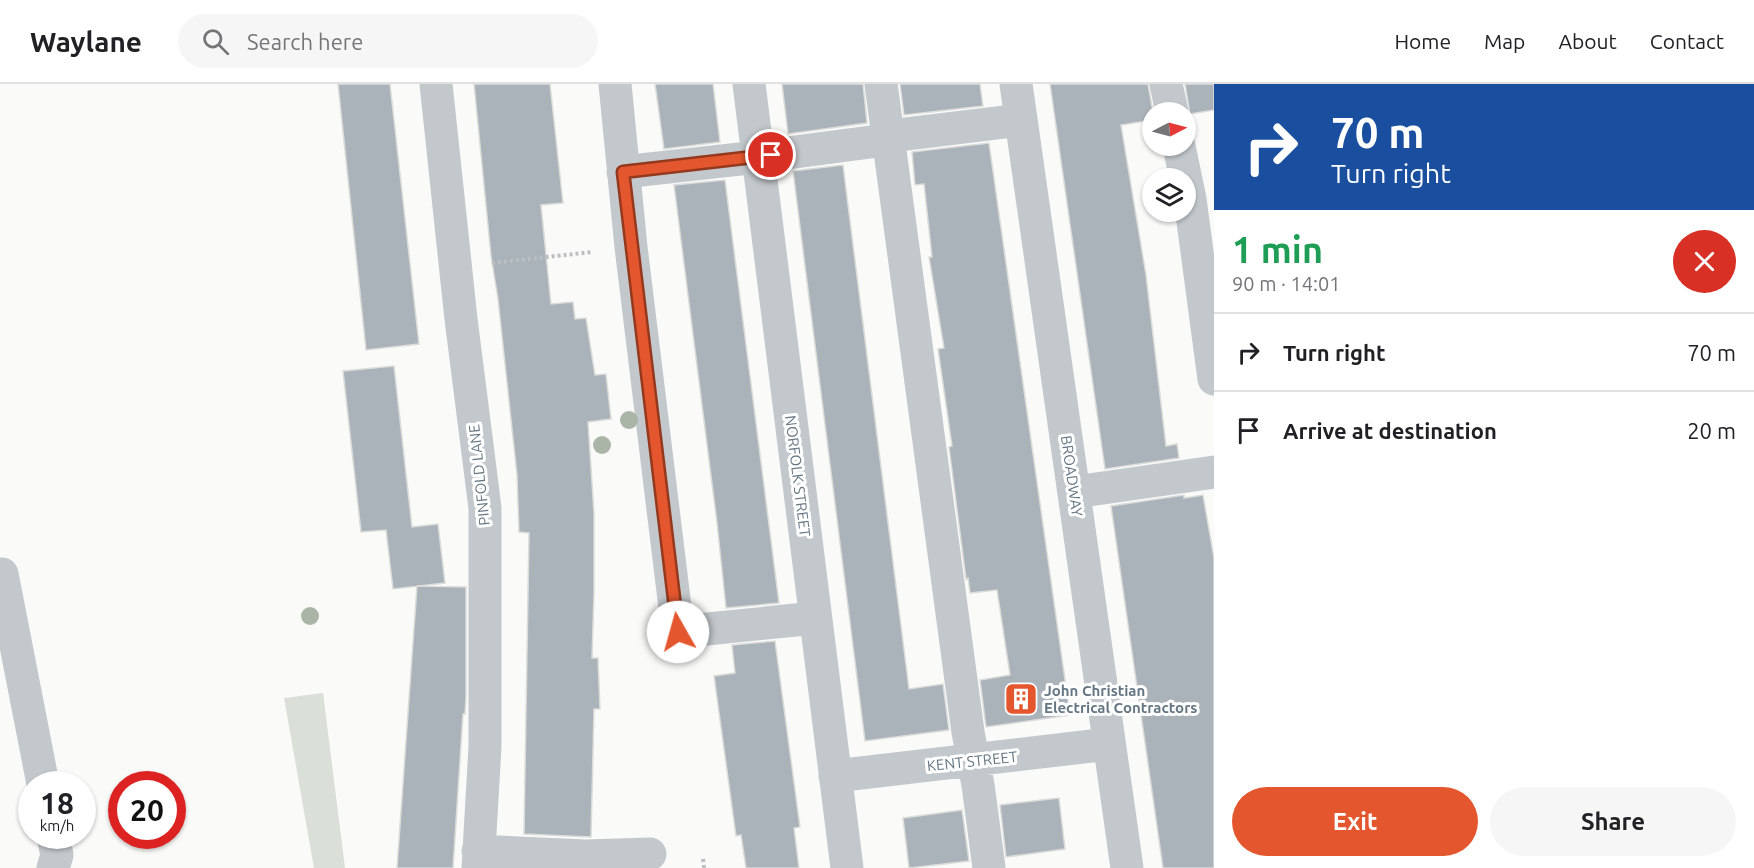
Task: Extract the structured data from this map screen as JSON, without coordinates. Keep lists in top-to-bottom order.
{
  "streets": {
    "street": [
      "PINFOLD LANE",
      "NORFOLK STREET",
      "BROADWAY",
      "KENT STREET"
    ]
  },
  "crossings": [
    ["NORFOLK STREET", "KENT STREET"],
    ["BROADWAY", "KENT STREET"]
  ],
  "places": {
    "building": ["John Christian Electrical Contractors"]
  },
  "north": "right",
  "page": {
    "header": "Waylane",
    "search": "Search here",
    "nav": [
      "Home",
      "Map",
      "About",
      "Contact"
    ],
    "turn": ["70 m", "Turn right"],
    "heading": ["1 min", "90 m · 14:01"],
    "list": [
      {
        "name": "Turn right",
        "value": "70 m"
      },
      {
        "name": "Arrive at destination",
        "value": "20 m"
      }
    ],
    "speed": "18 km/h",
    "limit": "20",
    "buttons": ["Exit", "Share"]
  }
}
